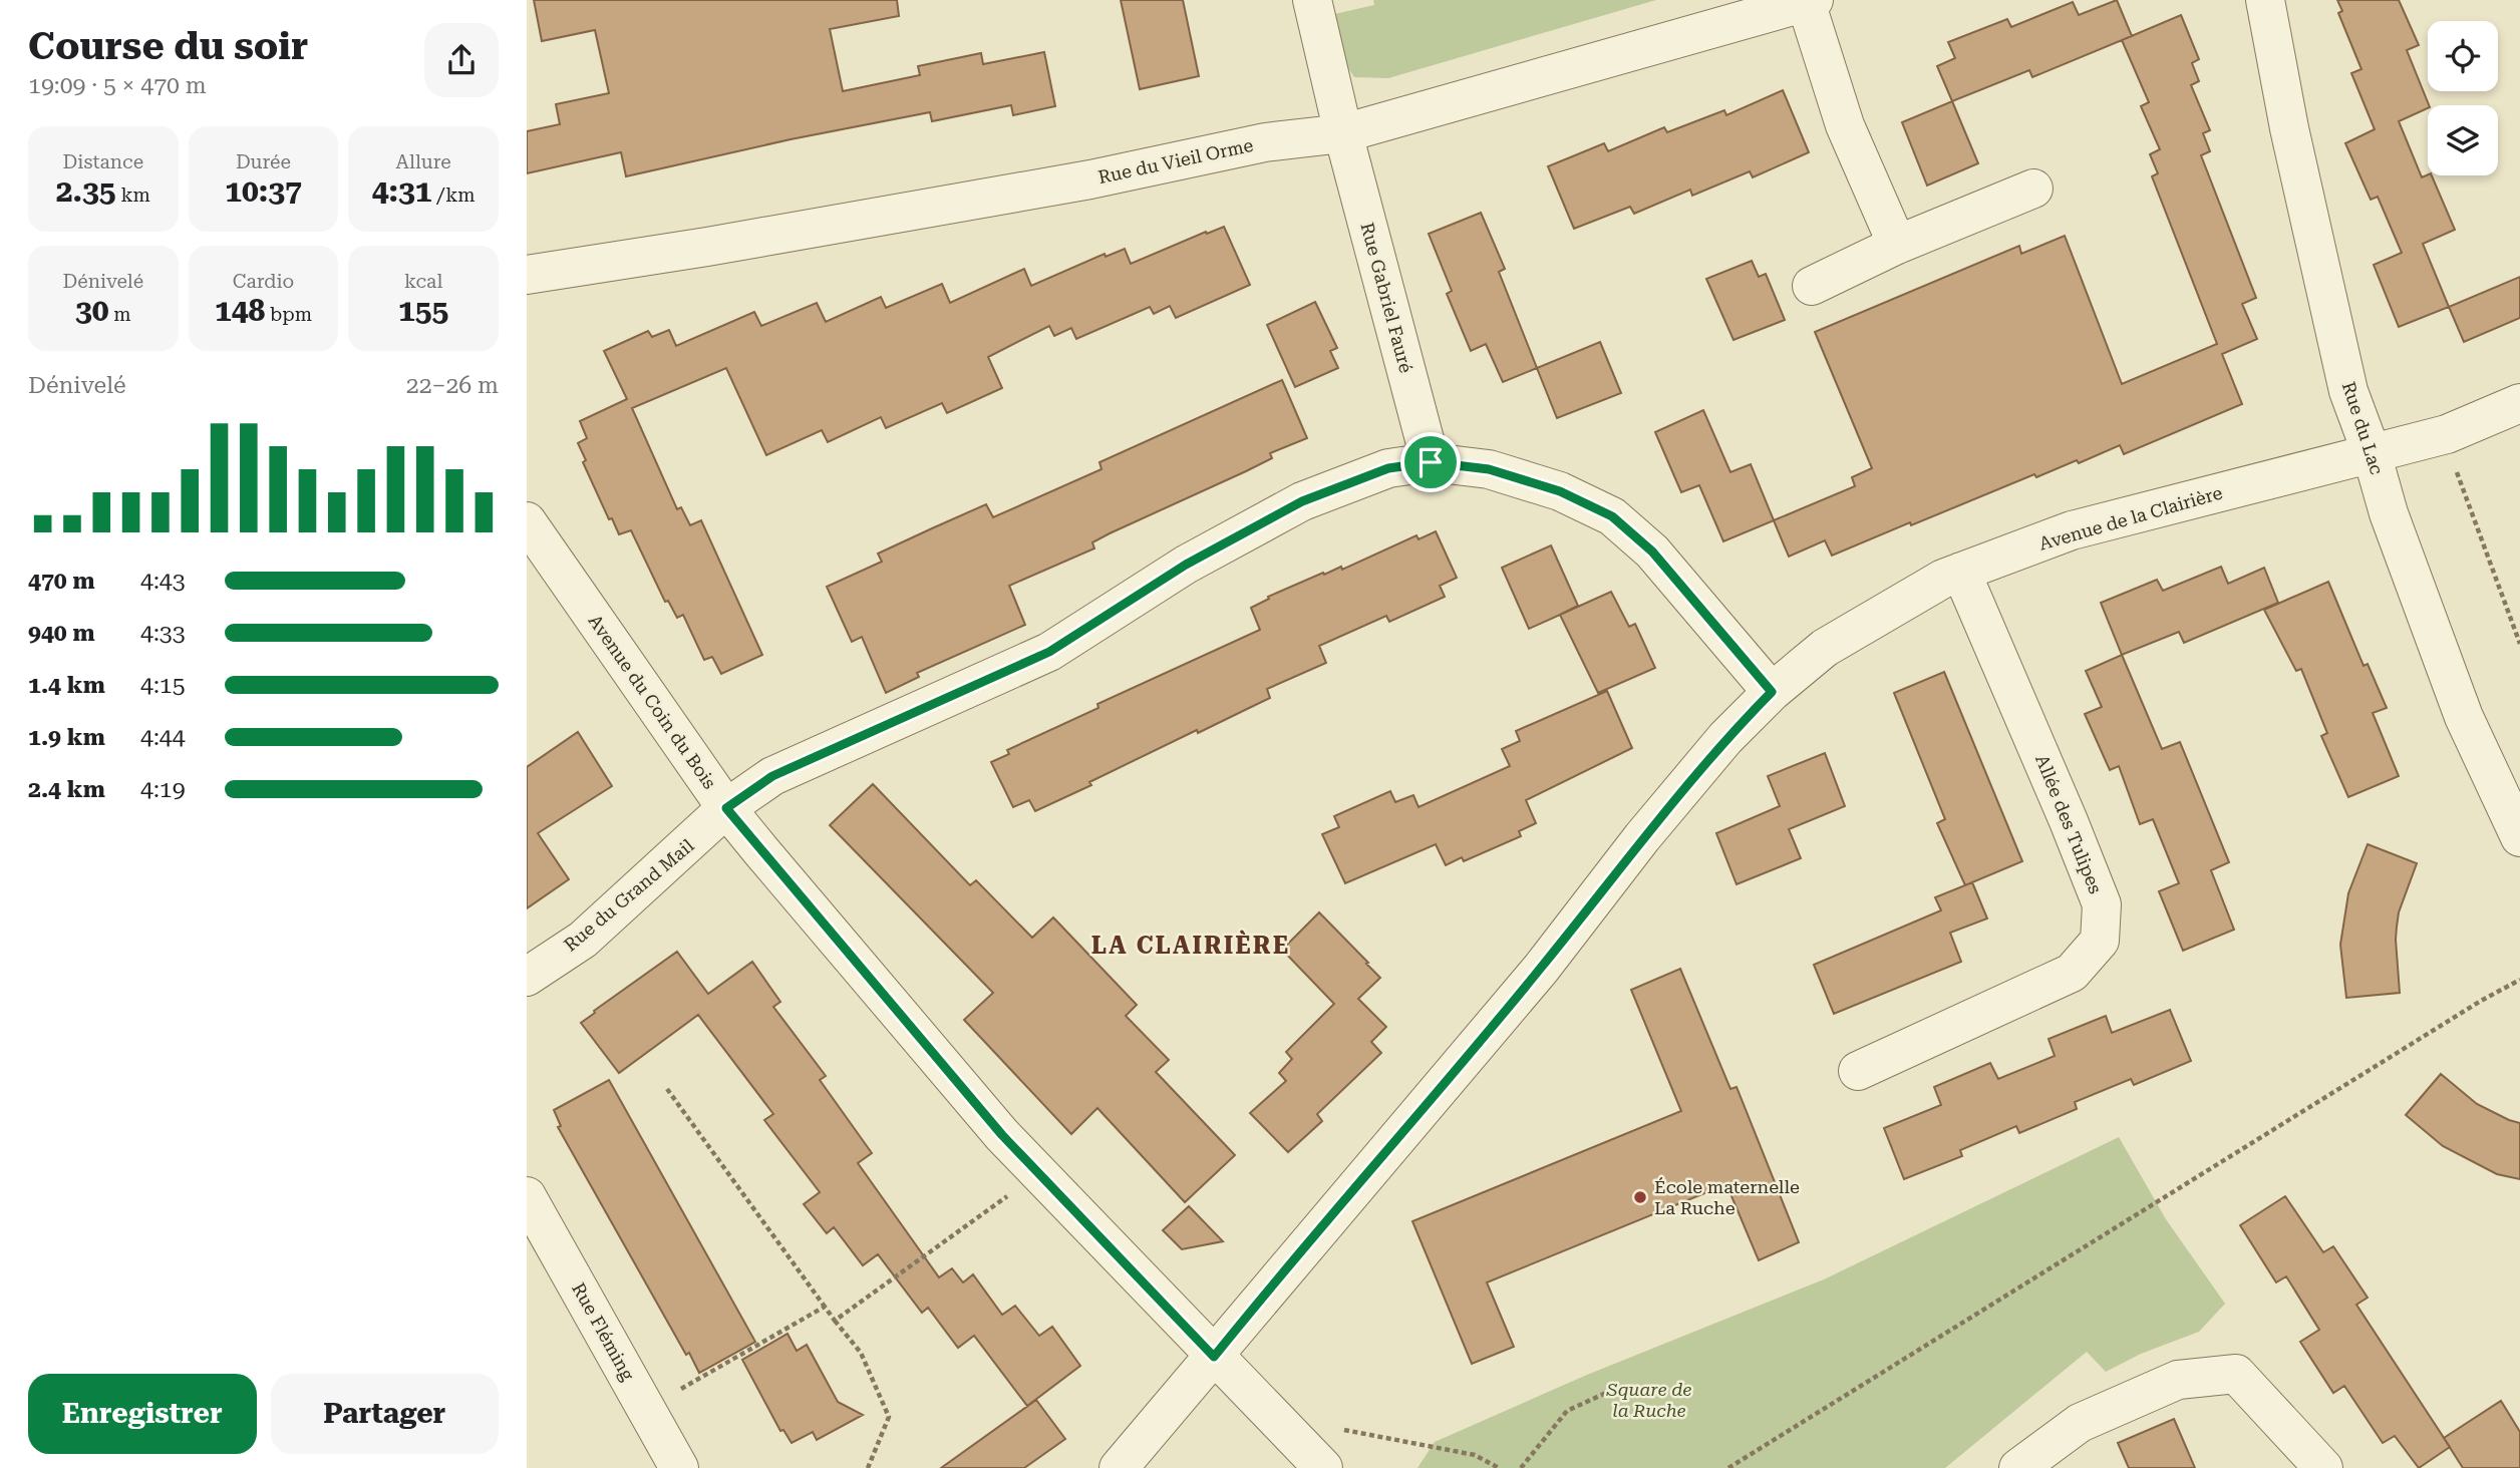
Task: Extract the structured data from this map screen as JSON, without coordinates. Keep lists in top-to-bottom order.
{
  "streets": {
    "street": [
      "Rue du Vieil Orme",
      "Rue Gabriel Fauré",
      "Rue du Lac",
      "Avenue de la Clairière",
      "Avenue du Coin du Bois",
      "Allée des Tulipes",
      "Rue du Grand Mail",
      "Rue Fléming"
    ]
  },
  "crossings": [
    ["Rue du Vieil Orme", "Rue Gabriel Fauré"],
    ["Rue Gabriel Fauré", "Rue du Grand Mail"],
    ["Rue du Lac", "Avenue de la Clairière"],
    ["Avenue de la Clairière", "Avenue du Coin du Bois"],
    ["Avenue de la Clairière", "Allée des Tulipes"],
    ["Avenue de la Clairière", "Rue du Grand Mail"],
    ["Avenue du Coin du Bois", "Rue du Grand Mail"]
  ],
  "districts": ["LA CLAIRIÈRE"],
  "parks": ["Square de la Ruche"],
  "places": ["École maternelle La Ruche"],
  "page": {
    "heading": ["Course du soir", "19:09 · 5 × 470 m"],
    "stats": [
      ["Distance", "2.35 km"],
      ["Durée", "10:37"],
      ["Allure", "4:31 /km"],
      ["Dénivelé", "30 m"],
      ["Cardio", "148 bpm"],
      ["kcal", "155"]
    ],
    "chart": ["Dénivelé", "22–26 m"],
    "list": [
      {
        "name": "470 m",
        "note": "4:43"
      },
      {
        "name": "940 m",
        "note": "4:33"
      },
      {
        "name": "1.4 km",
        "note": "4:15"
      },
      {
        "name": "1.9 km",
        "note": "4:44"
      },
      {
        "name": "2.4 km",
        "note": "4:19"
      }
    ],
    "buttons": ["Enregistrer", "Partager"]
  }
}
